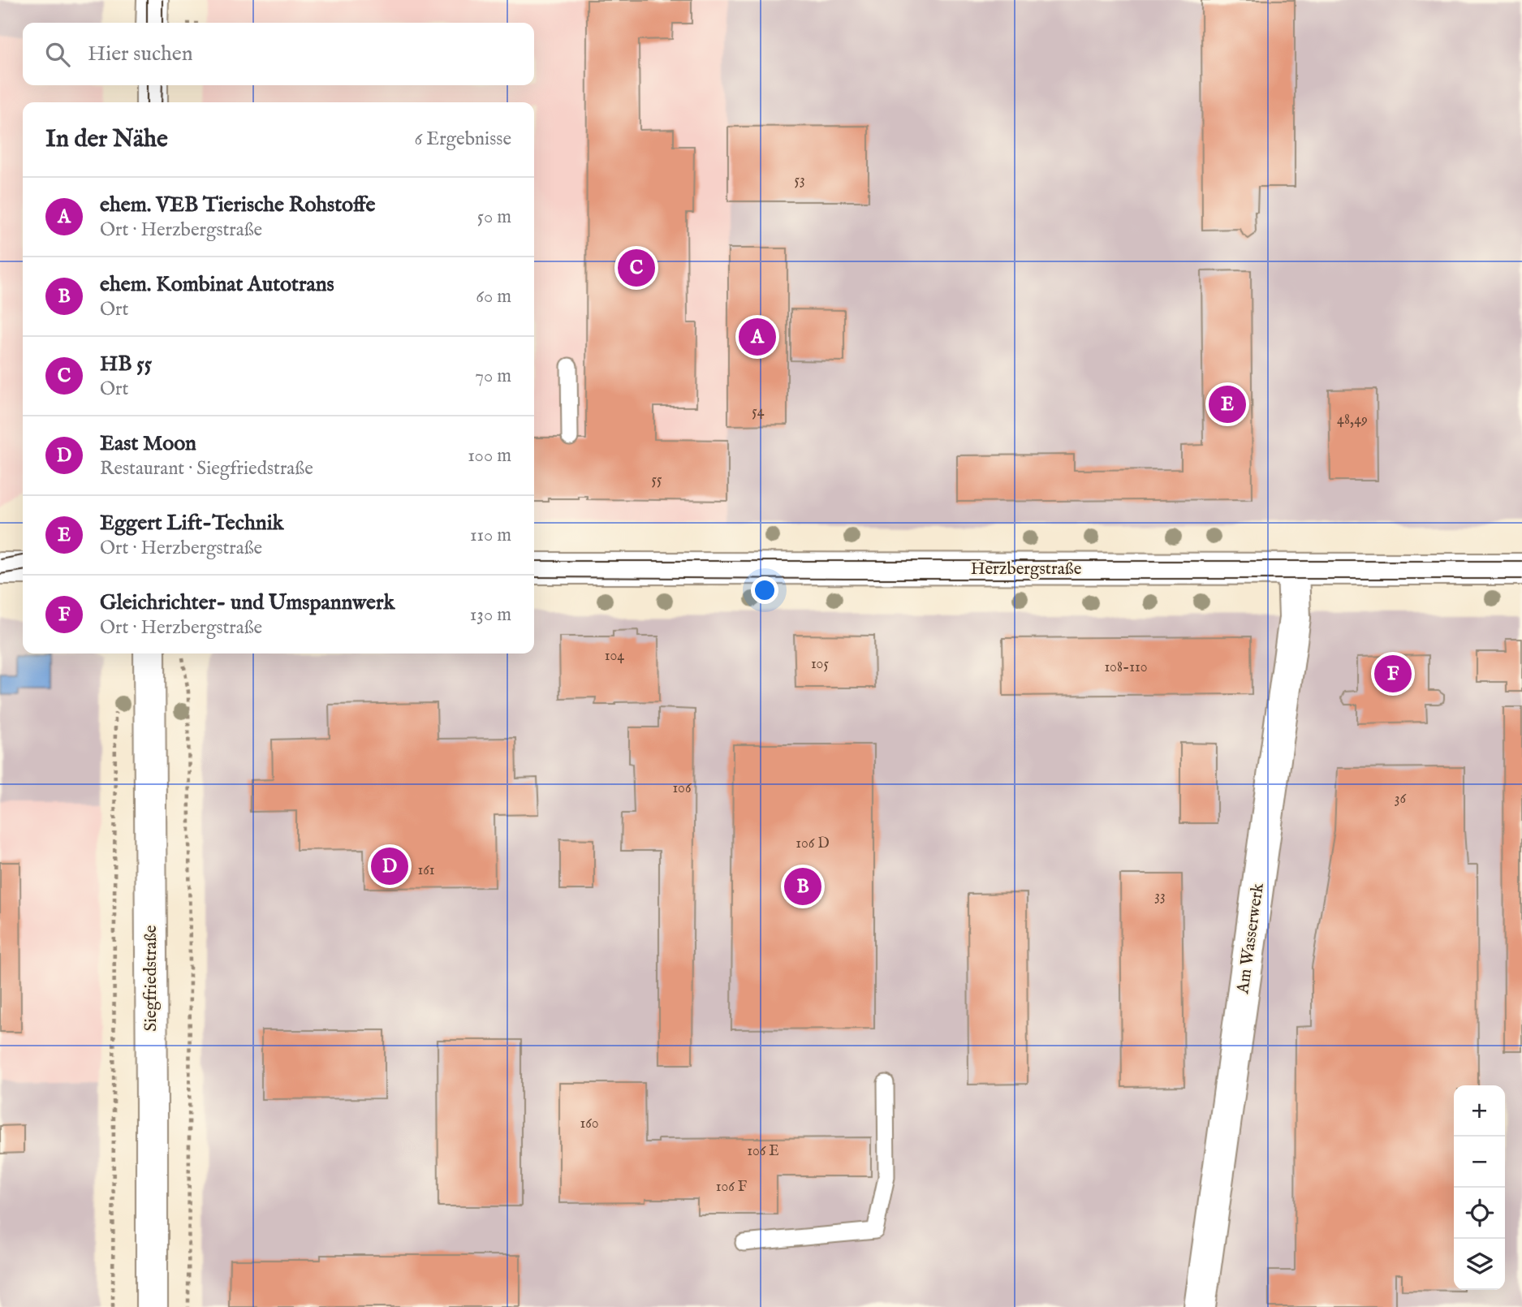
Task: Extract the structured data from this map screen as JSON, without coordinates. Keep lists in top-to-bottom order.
{
  "streets": {
    "street": ["Herzbergstraße", "Am Wasserwerk", "Siegfriedstraße"]
  },
  "crossings": [
    ["Herzbergstraße", "Am Wasserwerk"]
  ],
  "house_numbers": [
    "53",
    "54",
    "48,49",
    "55",
    "104",
    "105",
    "108-110",
    "106",
    "36",
    "106 D",
    "161",
    "33",
    "160",
    "106 E",
    "106 F"
  ],
  "page": {
    "search": "Hier suchen",
    "heading": ["In der Nähe", "6 Ergebnisse"],
    "list": [
      {
        "mark": "A",
        "name": "ehem. VEB Tierische Rohstoffe",
        "note": "Ort · Herzbergstraße",
        "value": "50 m"
      },
      {
        "mark": "B",
        "name": "ehem. Kombinat Autotrans",
        "note": "Ort",
        "value": "60 m"
      },
      {
        "mark": "C",
        "name": "HB 55",
        "note": "Ort",
        "value": "70 m"
      },
      {
        "mark": "D",
        "name": "East Moon",
        "note": "Restaurant · Siegfriedstraße",
        "value": "100 m"
      },
      {
        "mark": "E",
        "name": "Eggert Lift-Technik",
        "note": "Ort · Herzbergstraße",
        "value": "110 m"
      },
      {
        "mark": "F",
        "name": "Gleichrichter- und Umspannwerk",
        "note": "Ort · Herzbergstraße",
        "value": "130 m"
      }
    ],
    "pins": [
      "C",
      "A",
      "E",
      "F",
      "D",
      "B"
    ],
    "map_buttons": ["+", "−"]
  }
}
